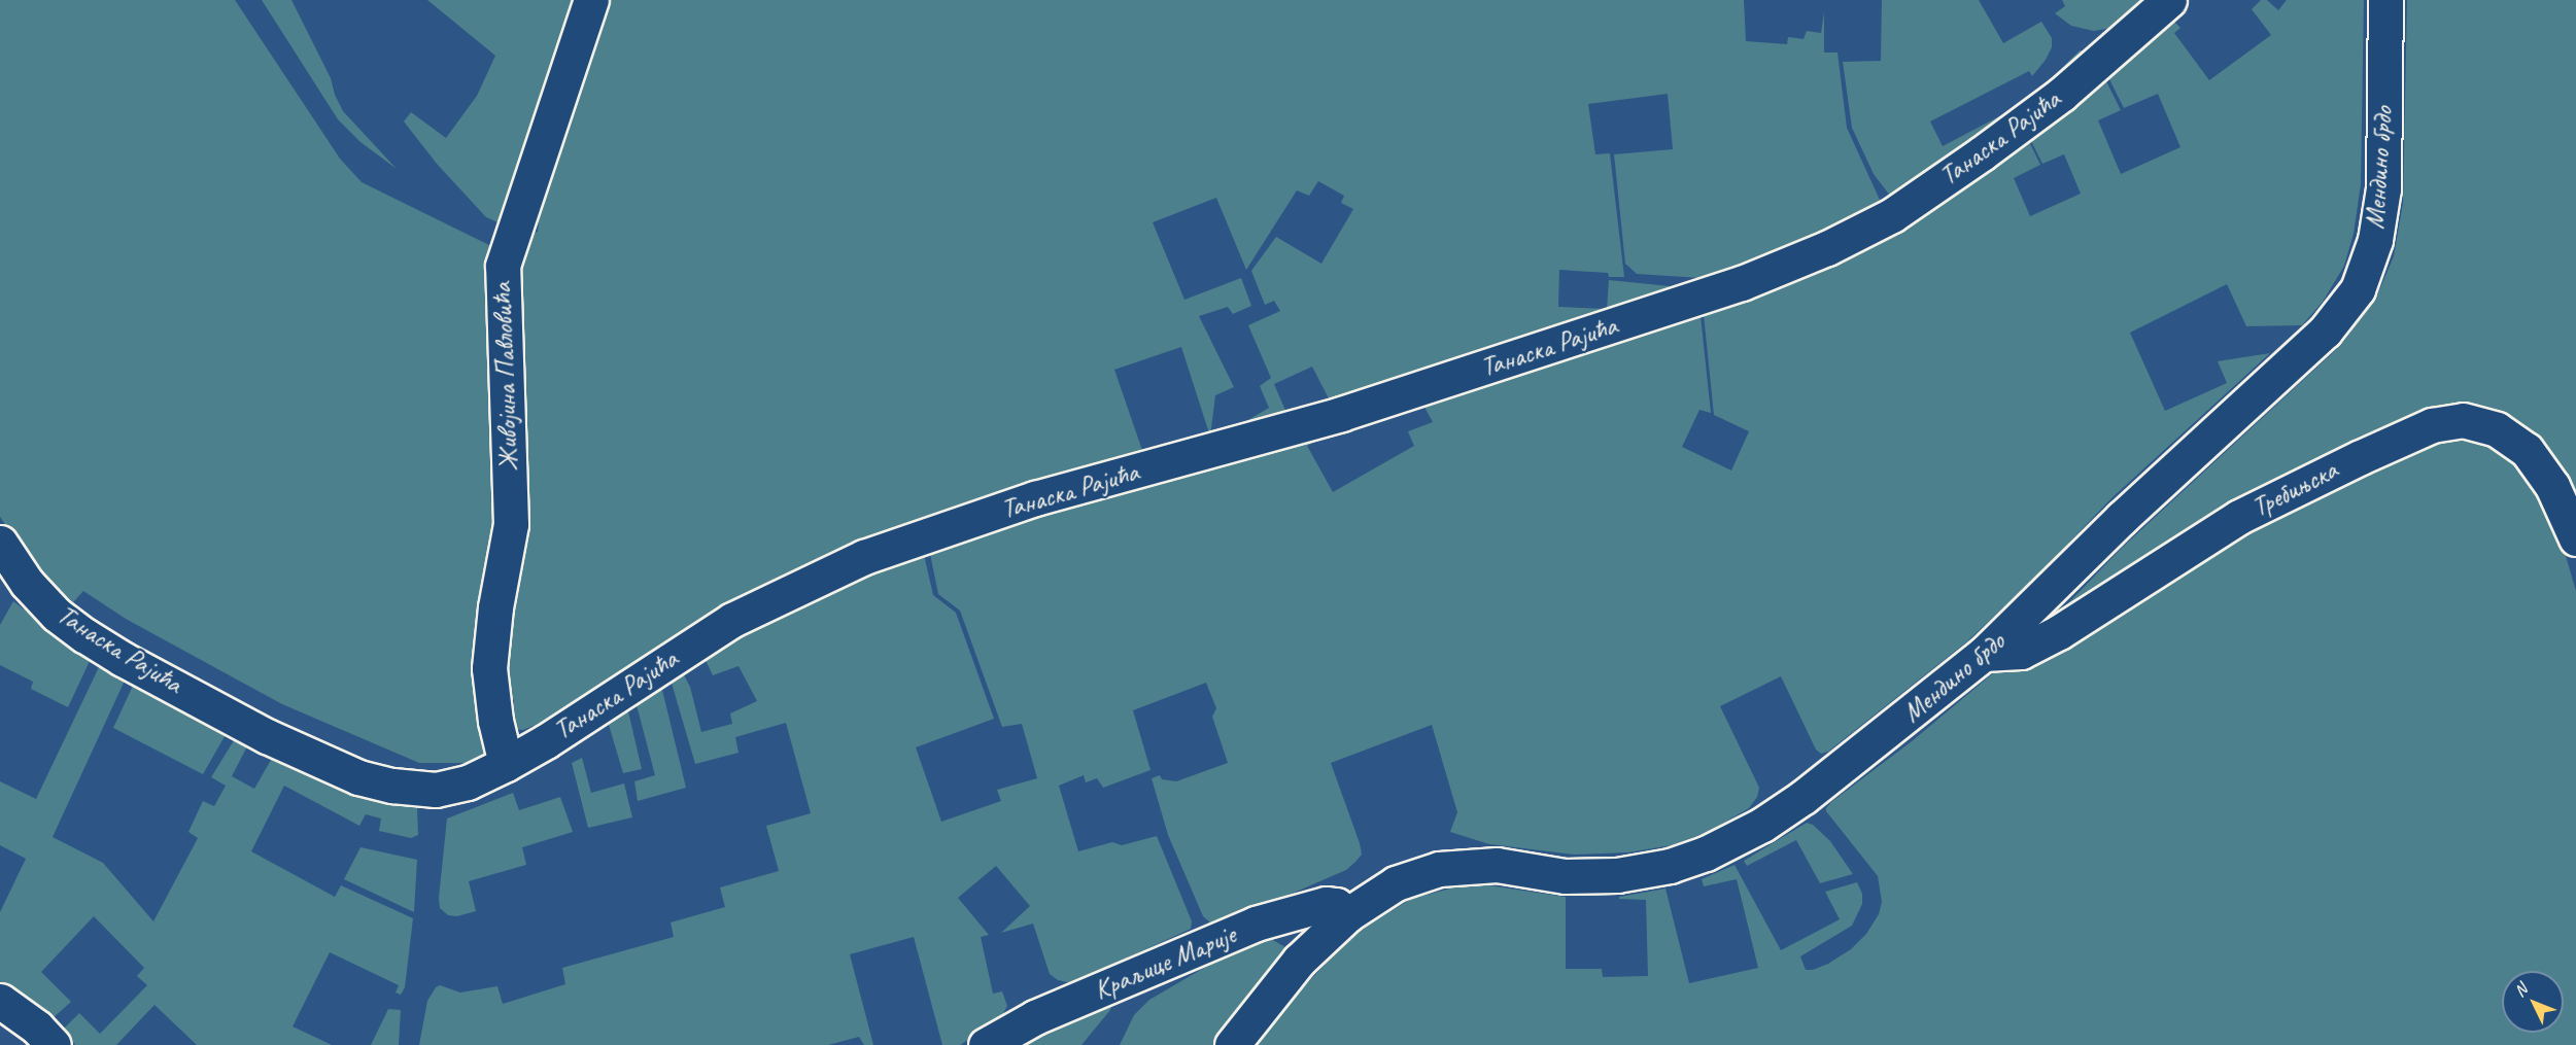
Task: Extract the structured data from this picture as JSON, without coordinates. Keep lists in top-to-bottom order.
{
  "streets": {
    "street": [
      "Танаска Рајића",
      "Мендино брдо",
      "Живојина Павловића",
      "Требињска",
      "Краљице Марије"
    ]
  },
  "crossings": [
    ["Танаска Рајића", "Живојина Павловића"],
    ["Мендино брдо", "Требињска"],
    ["Мендино брдо", "Краљице Марије"]
  ],
  "north": "top left"
}
